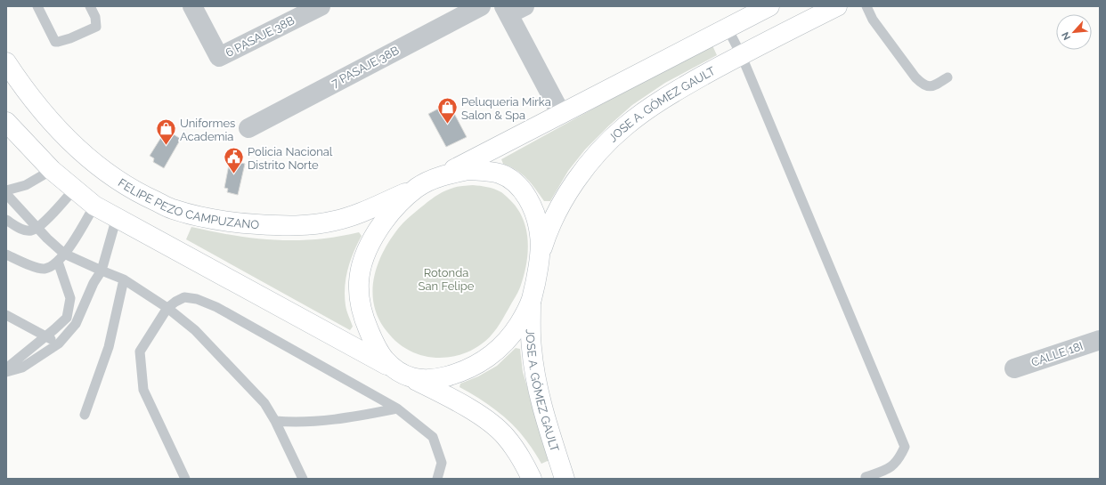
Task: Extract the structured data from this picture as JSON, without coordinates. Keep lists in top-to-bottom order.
{
  "streets": {
    "main road": ["JOSE A. GÓMEZ GAULT", "FELIPE PEZO CAMPUZANO"],
    "street": ["6 PASAJE 38B", "7 PASAJE 38B", "CALLE 18I"]
  },
  "parks": ["Rotonda San Felipe"],
  "places": {
    "shop": ["Peluqueria Mirka Salon & Spa", "Uniformes Academia"],
    "public building": ["Policia Nacional Distrito Norte"]
  },
  "north": "bottom left"
}
